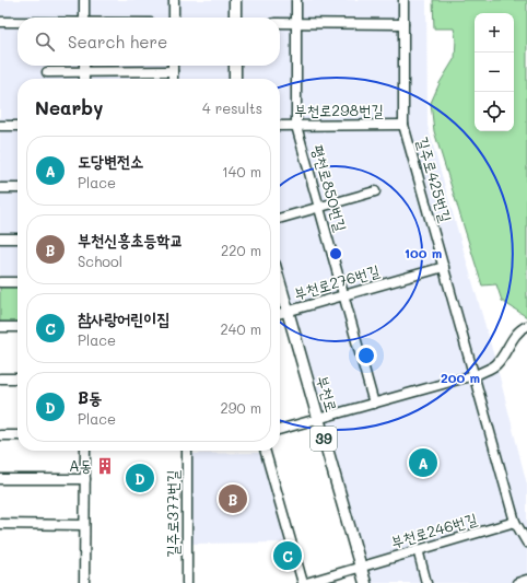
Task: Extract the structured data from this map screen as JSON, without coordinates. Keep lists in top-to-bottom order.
{
  "streets": {
    "main road": ["부천로", "39"],
    "street": [
      "부천로298번길",
      "길주로425번길",
      "평천로850번길",
      "부천로276번길",
      "길주로377번길",
      "부천로246번길"
    ]
  },
  "crossings": [
    ["부천로298번길", "길주로425번길"],
    ["부천로298번길", "평천로850번길"],
    ["길주로425번길", "부천로276번길"],
    ["길주로425번길", "부천로246번길"],
    ["평천로850번길", "부천로276번길"],
    ["부천로276번길", "부천로"],
    ["부천로", "부천로246번길"]
  ],
  "places": {
    "building": ["A동"]
  },
  "page": {
    "map_buttons": ["+", "−"],
    "search": "Search here",
    "heading": ["Nearby", "4 results"],
    "list": [
      {
        "mark": "A",
        "name": "도당변전소",
        "note": "Place",
        "value": "140 m"
      },
      {
        "mark": "B",
        "name": "부천신흥초등학교",
        "note": "School",
        "value": "220 m"
      },
      {
        "mark": "C",
        "name": "참사랑어린이집",
        "note": "Place",
        "value": "240 m"
      },
      {
        "mark": "D",
        "name": "B동",
        "note": "Place",
        "value": "290 m"
      }
    ],
    "pins": [
      "A",
      "D",
      "B",
      "C"
    ]
  },
  "rings": ["100 m", "200 m"]
}
